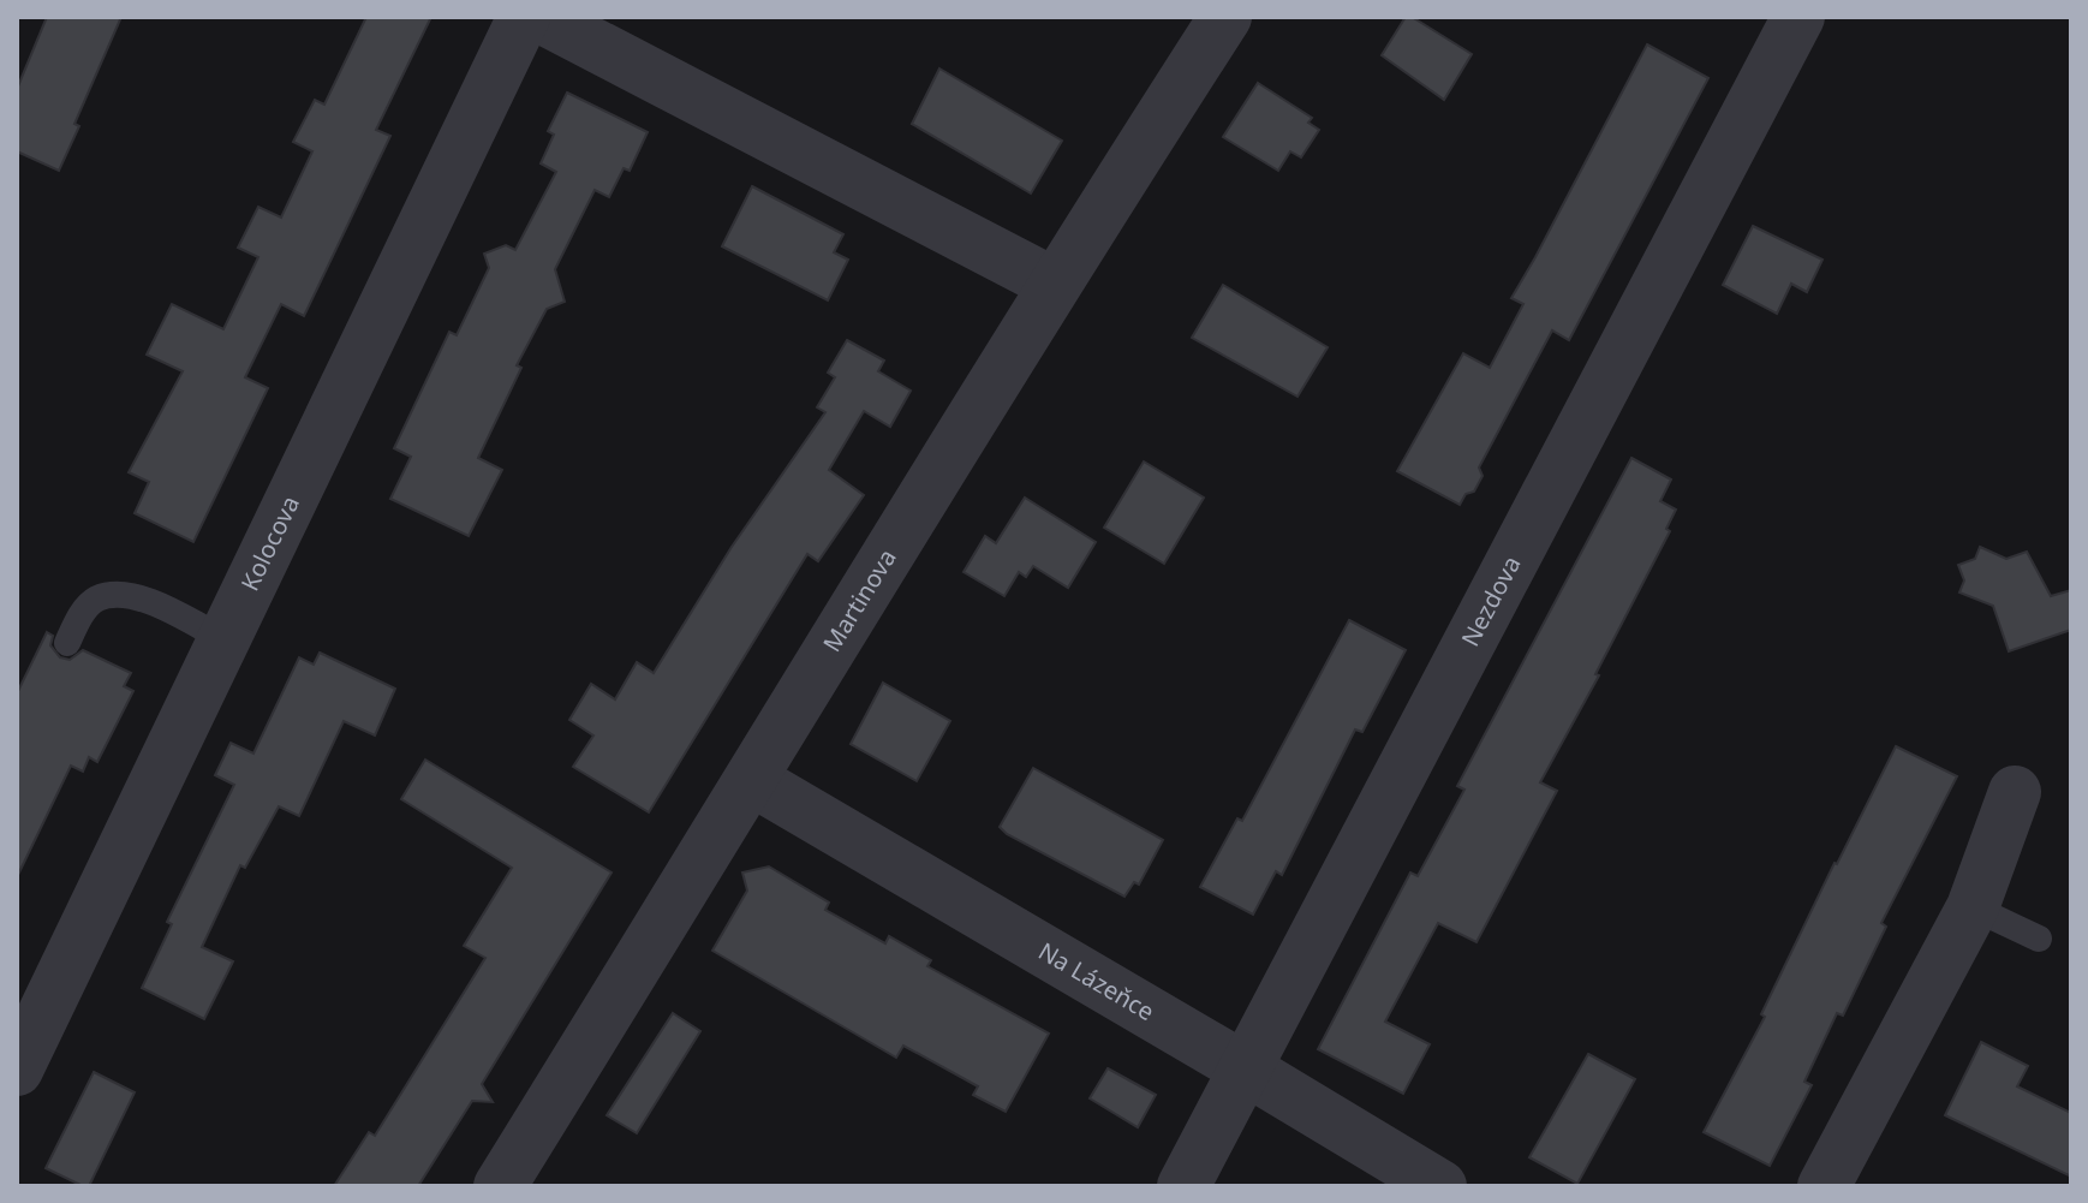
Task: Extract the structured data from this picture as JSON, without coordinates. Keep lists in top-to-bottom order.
{
  "streets": {
    "street": [
      "Kolocova",
      "Martinova",
      "Nezdova",
      "Na Lázeňce"
    ]
  },
  "crossings": [
    ["Martinova", "Na Lázeňce"],
    ["Nezdova", "Na Lázeňce"]
  ]
}
